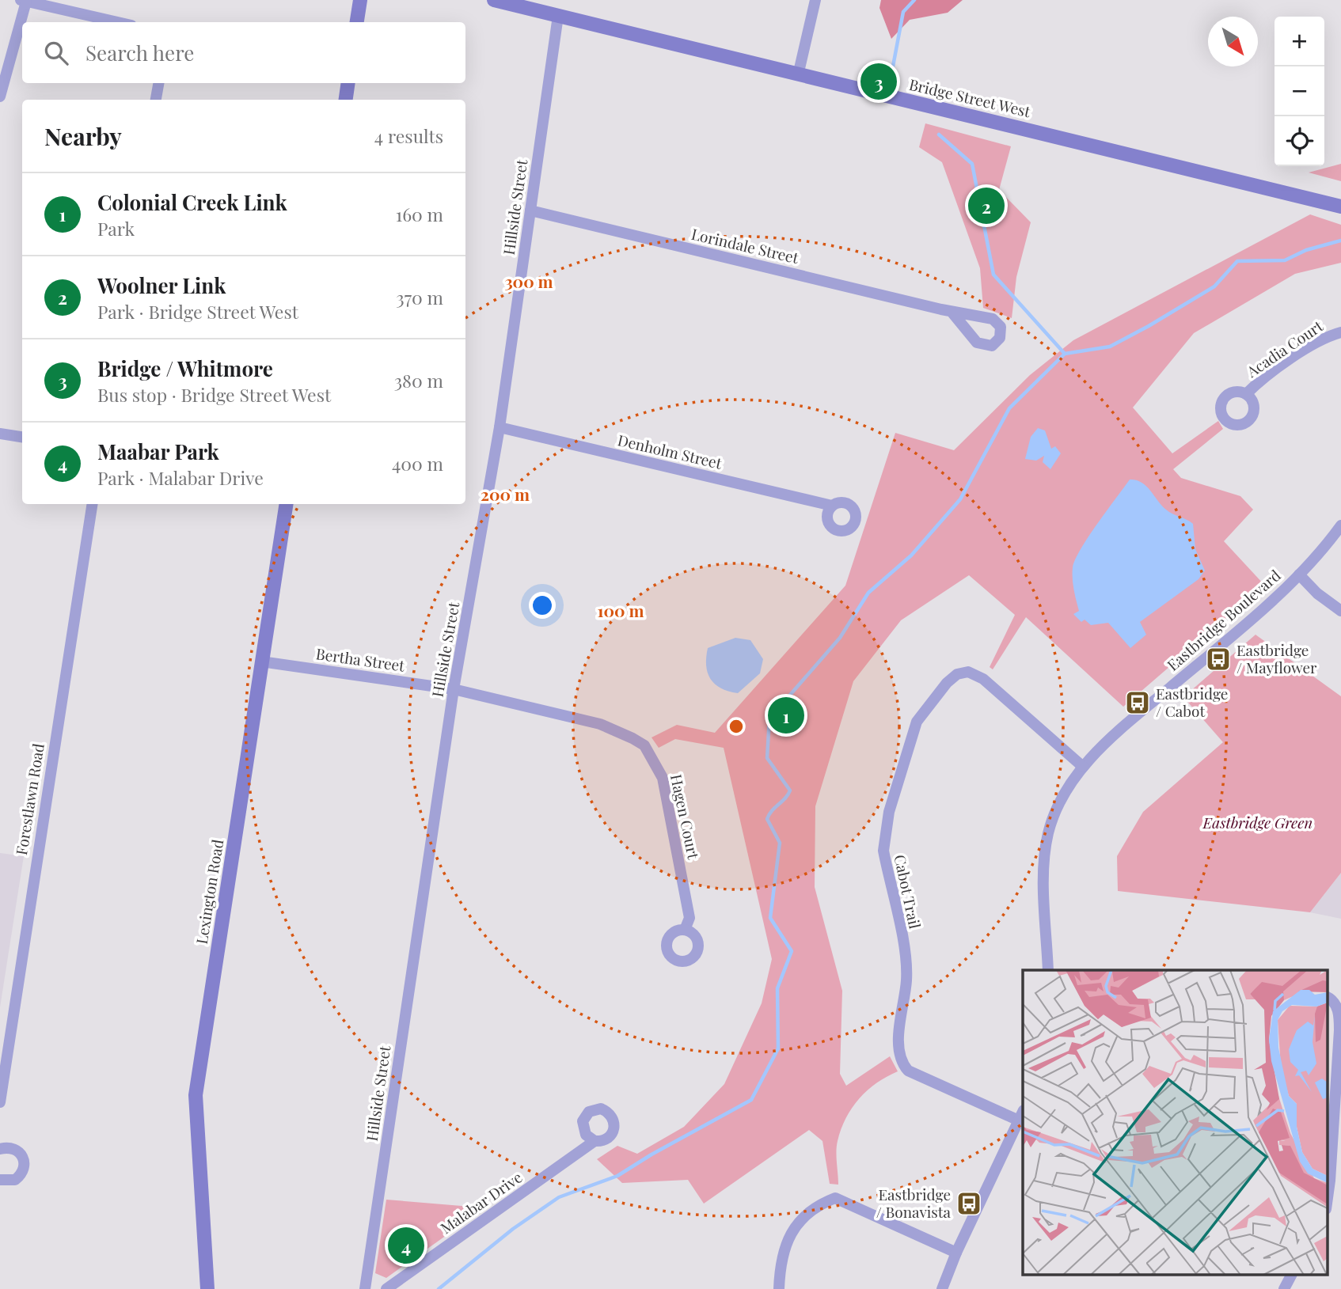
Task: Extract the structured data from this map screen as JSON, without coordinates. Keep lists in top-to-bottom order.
{
  "streets": {
    "main road": ["Bridge Street West", "Lexington Road"],
    "street": [
      "Hillside Street",
      "Lorindale Street",
      "Acadia Court",
      "Denholm Street",
      "Eastbridge Boulevard",
      "Bertha Street",
      "Forestlawn Road",
      "Hagen Court",
      "Cabot Trail",
      "Malabar Drive"
    ]
  },
  "crossings": [
    ["Bridge Street West", "Hillside Street"],
    ["Hillside Street", "Lorindale Street"],
    ["Hillside Street", "Denholm Street"],
    ["Hillside Street", "Bertha Street"],
    ["Hillside Street", "Hagen Court"],
    ["Eastbridge Boulevard", "Cabot Trail"],
    ["Bertha Street", "Hagen Court"],
    ["Bertha Street", "Lexington Road"]
  ],
  "parks": ["Eastbridge Green"],
  "places": {
    "bus stop": ["Eastbridge / Mayflower", "Eastbridge / Cabot", "Eastbridge / Bonavista"]
  },
  "north": "bottom right",
  "page": {
    "map_buttons": ["+", "−"],
    "search": "Search here",
    "pins": [
      "3",
      "2",
      "1",
      "4"
    ],
    "heading": ["Nearby", "4 results"],
    "list": [
      {
        "mark": "1",
        "name": "Colonial Creek Link",
        "note": "Park",
        "value": "160 m"
      },
      {
        "mark": "2",
        "name": "Woolner Link",
        "note": "Park · Bridge Street West",
        "value": "370 m"
      },
      {
        "mark": "3",
        "name": "Bridge / Whitmore",
        "note": "Bus stop · Bridge Street West",
        "value": "380 m"
      },
      {
        "mark": "4",
        "name": "Maabar Park",
        "note": "Park · Malabar Drive",
        "value": "400 m"
      }
    ]
  },
  "rings": ["300 m", "200 m", "100 m"]
}
